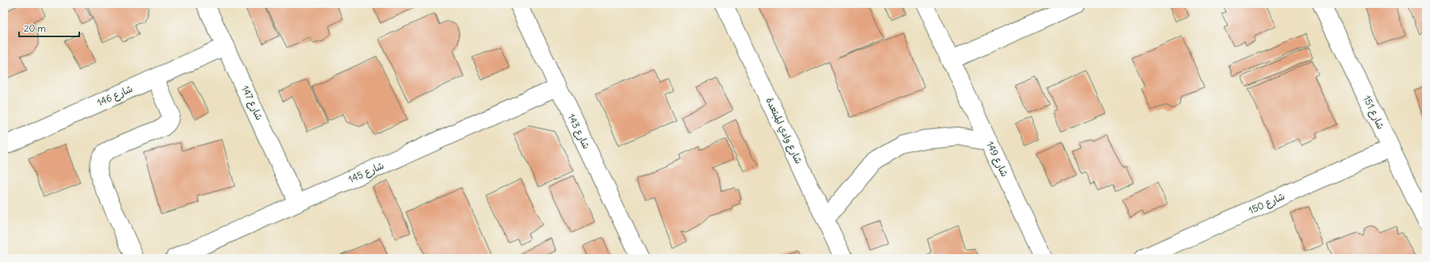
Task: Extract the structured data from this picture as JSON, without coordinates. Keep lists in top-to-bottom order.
{
  "streets": {
    "street": [
      "شارع 146",
      "شارع 147",
      "شارع 151",
      "شارع وادي المبتعدة",
      "شارع 143",
      "شارع 149",
      "شارع 145",
      "شارع 150"
    ]
  },
  "crossings": [
    ["شارع 146", "شارع 147"],
    ["شارع 147", "شارع 145"],
    ["شارع 151", "شارع 150"],
    ["شارع 143", "شارع 145"]
  ],
  "scale_bar": "20 m"
}
